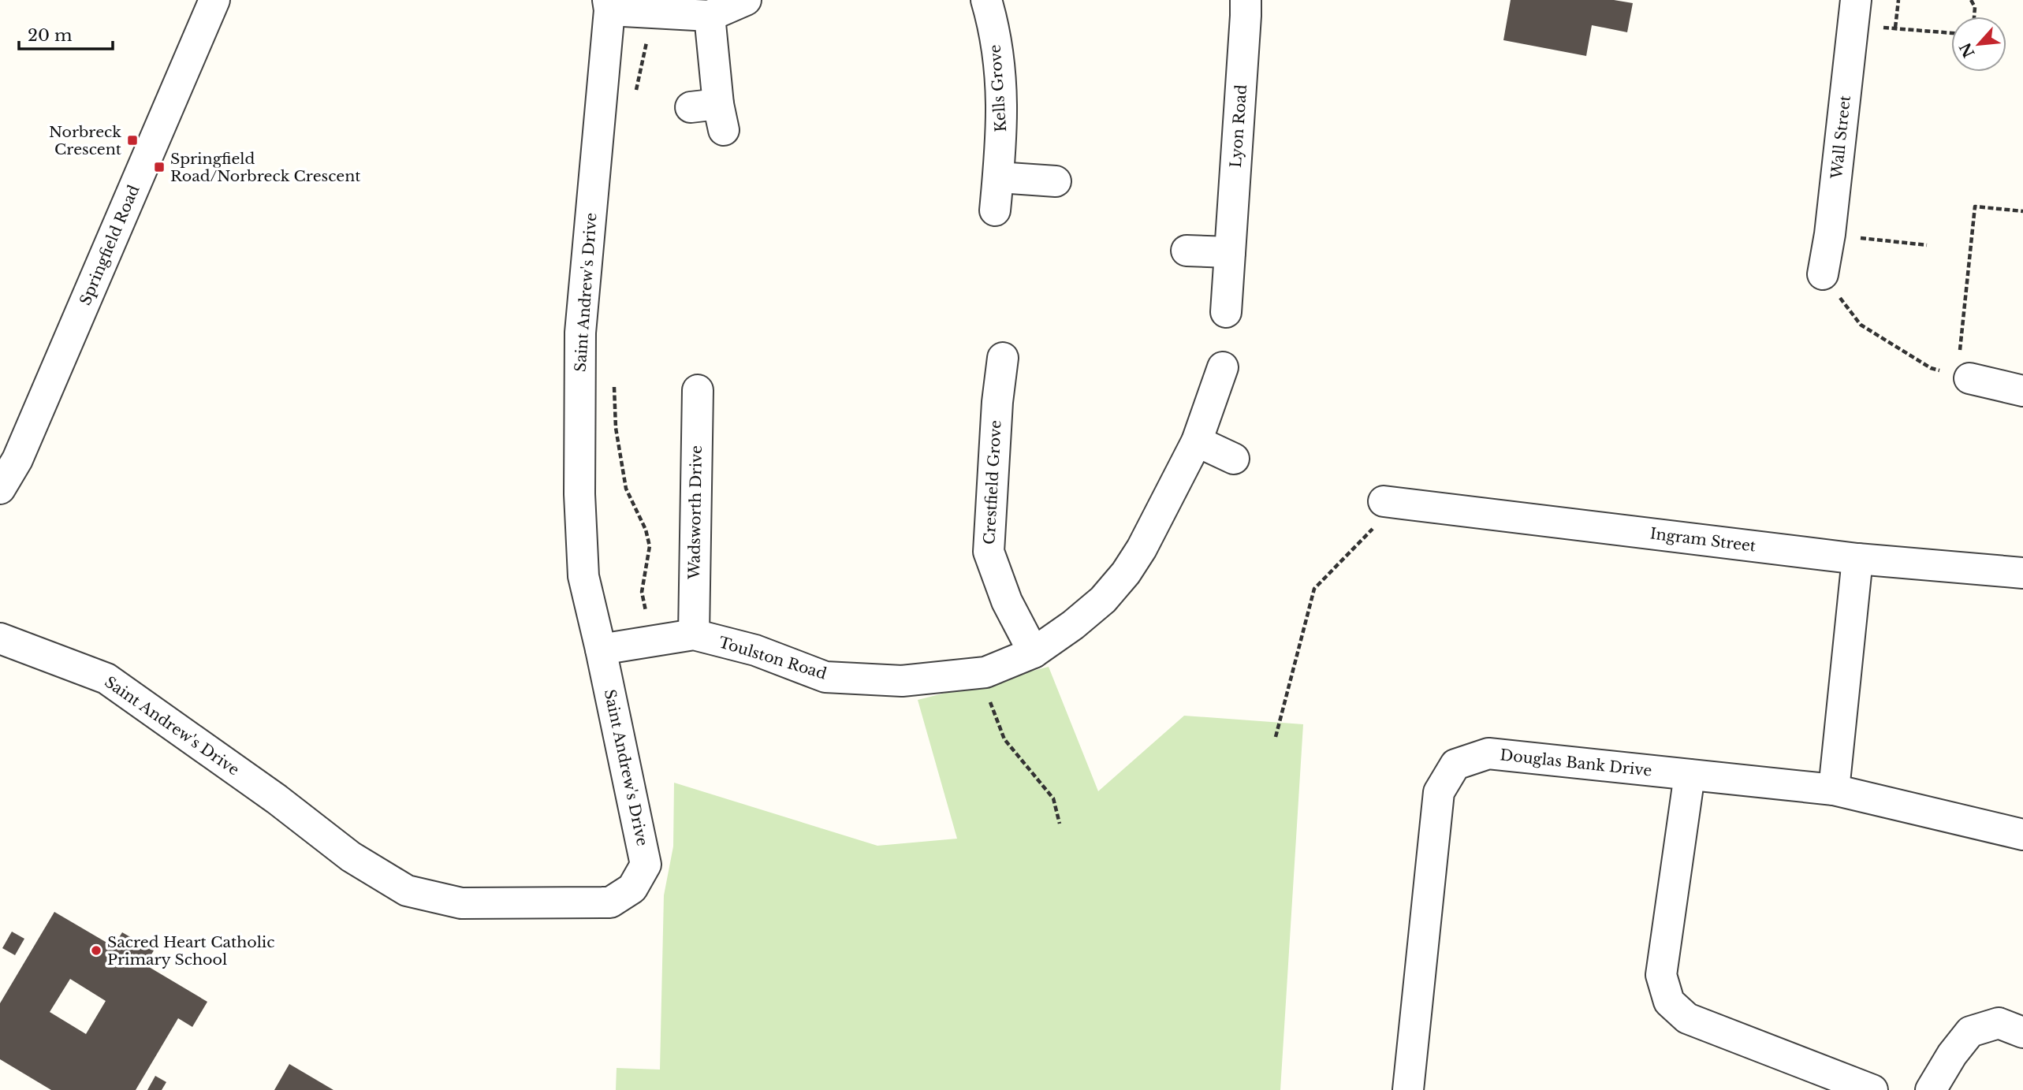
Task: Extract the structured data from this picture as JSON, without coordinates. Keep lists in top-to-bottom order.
{
  "streets": {
    "street": [
      "Kells Grove",
      "Lyon Road",
      "Wall Street",
      "Springfield Road",
      "Saint Andrew's Drive",
      "Crestfield Grove",
      "Wadsworth Drive",
      "Ingram Street",
      "Toulston Road",
      "Douglas Bank Drive"
    ]
  },
  "crossings": [
    ["Saint Andrew's Drive", "Toulston Road"],
    ["Crestfield Grove", "Toulston Road"],
    ["Wadsworth Drive", "Toulston Road"]
  ],
  "places": {
    "transit": ["Norbreck Crescent", "Springfield Road/Norbreck Crescent"],
    "other": ["Sacred Heart Catholic Primary School"]
  },
  "scale_bar": "20 m",
  "north": "bottom left"
}
